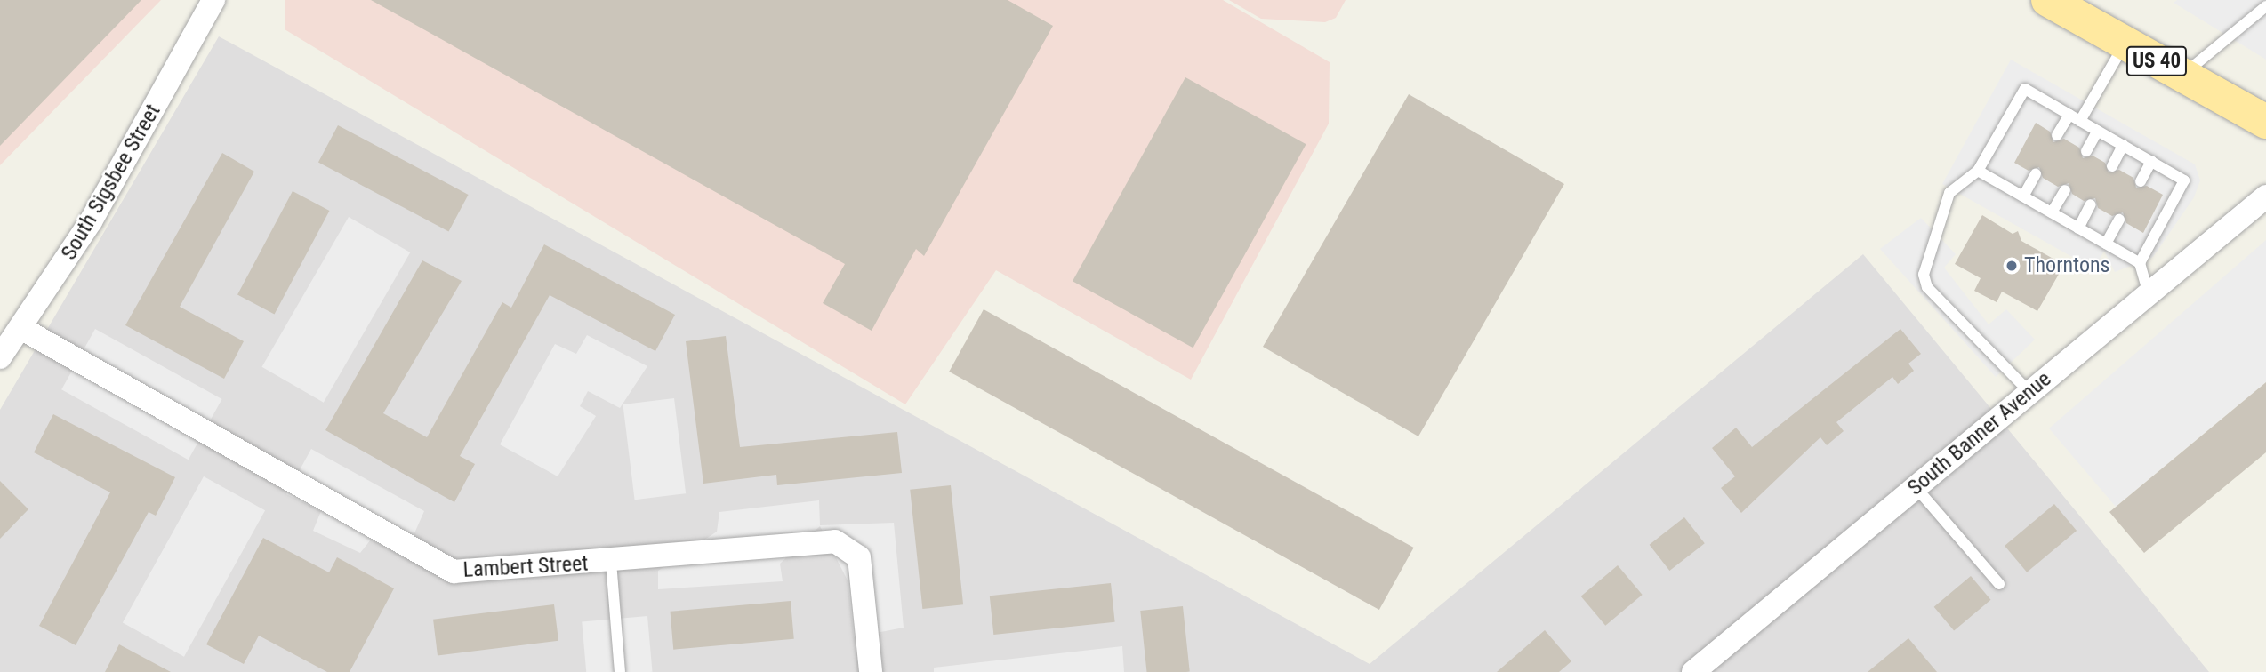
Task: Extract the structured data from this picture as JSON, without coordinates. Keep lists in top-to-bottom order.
{
  "streets": {
    "main road": ["US 40"],
    "street": ["South Sigsbee Street", "South Banner Avenue", "Lambert Street"]
  },
  "crossings": [
    ["South Sigsbee Street", "Lambert Street"]
  ],
  "places": ["Thorntons"]
}
